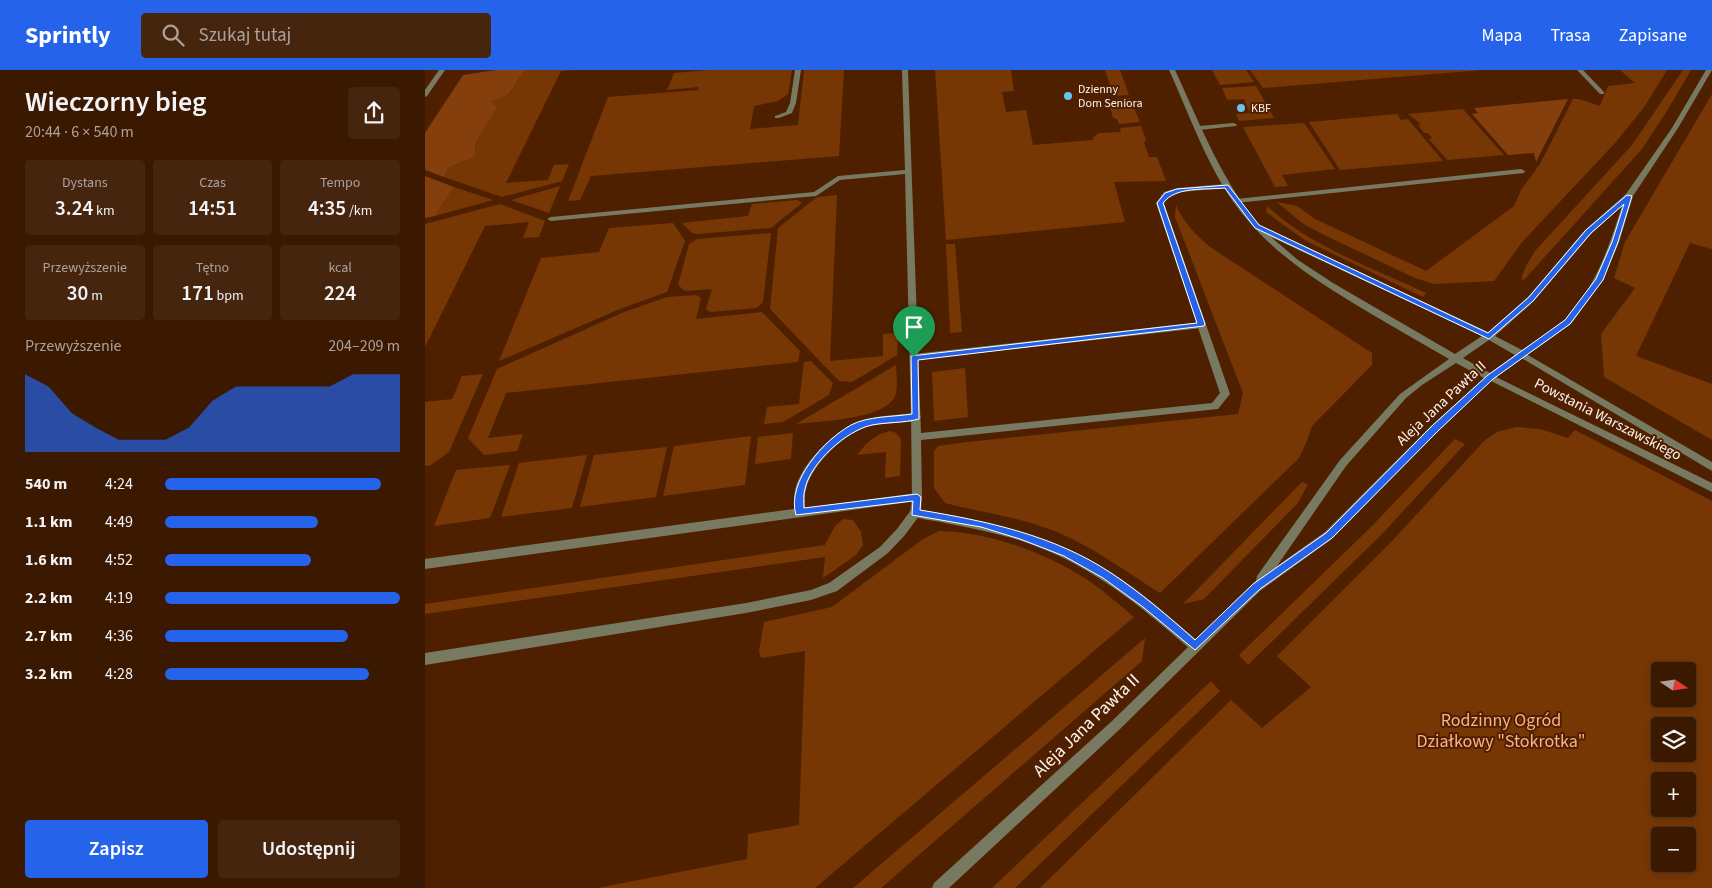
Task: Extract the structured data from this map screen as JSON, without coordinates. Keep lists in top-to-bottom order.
{
  "streets": {
    "street": ["Aleja Jana Pawła II", "Powstania Warszawskiego"]
  },
  "crossings": [
    ["Aleja Jana Pawła II", "Powstania Warszawskiego"]
  ],
  "parks": ["Rodzinny Ogród Działkowy \"Stokrotka\""],
  "places": ["Dzienny Dom Seniora", "KBF"],
  "north": "right",
  "page": {
    "header": "Sprintly",
    "search": "Szukaj tutaj",
    "nav": ["Mapa", "Trasa", "Zapisane"],
    "heading": ["Wieczorny bieg", "20:44 · 6 × 540 m"],
    "stats": [
      ["Dystans", "3.24 km"],
      ["Czas", "14:51"],
      ["Tempo", "4:35 /km"],
      ["Przewyższenie", "30 m"],
      ["Tętno", "171 bpm"],
      ["kcal", "224"]
    ],
    "chart": ["Przewyższenie", "204–209 m"],
    "list": [
      {
        "name": "540 m",
        "note": "4:24"
      },
      {
        "name": "1.1 km",
        "note": "4:49"
      },
      {
        "name": "1.6 km",
        "note": "4:52"
      },
      {
        "name": "2.2 km",
        "note": "4:19"
      },
      {
        "name": "2.7 km",
        "note": "4:36"
      },
      {
        "name": "3.2 km",
        "note": "4:28"
      }
    ],
    "map_buttons": ["+", "−"],
    "buttons": ["Zapisz", "Udostępnij"]
  }
}
